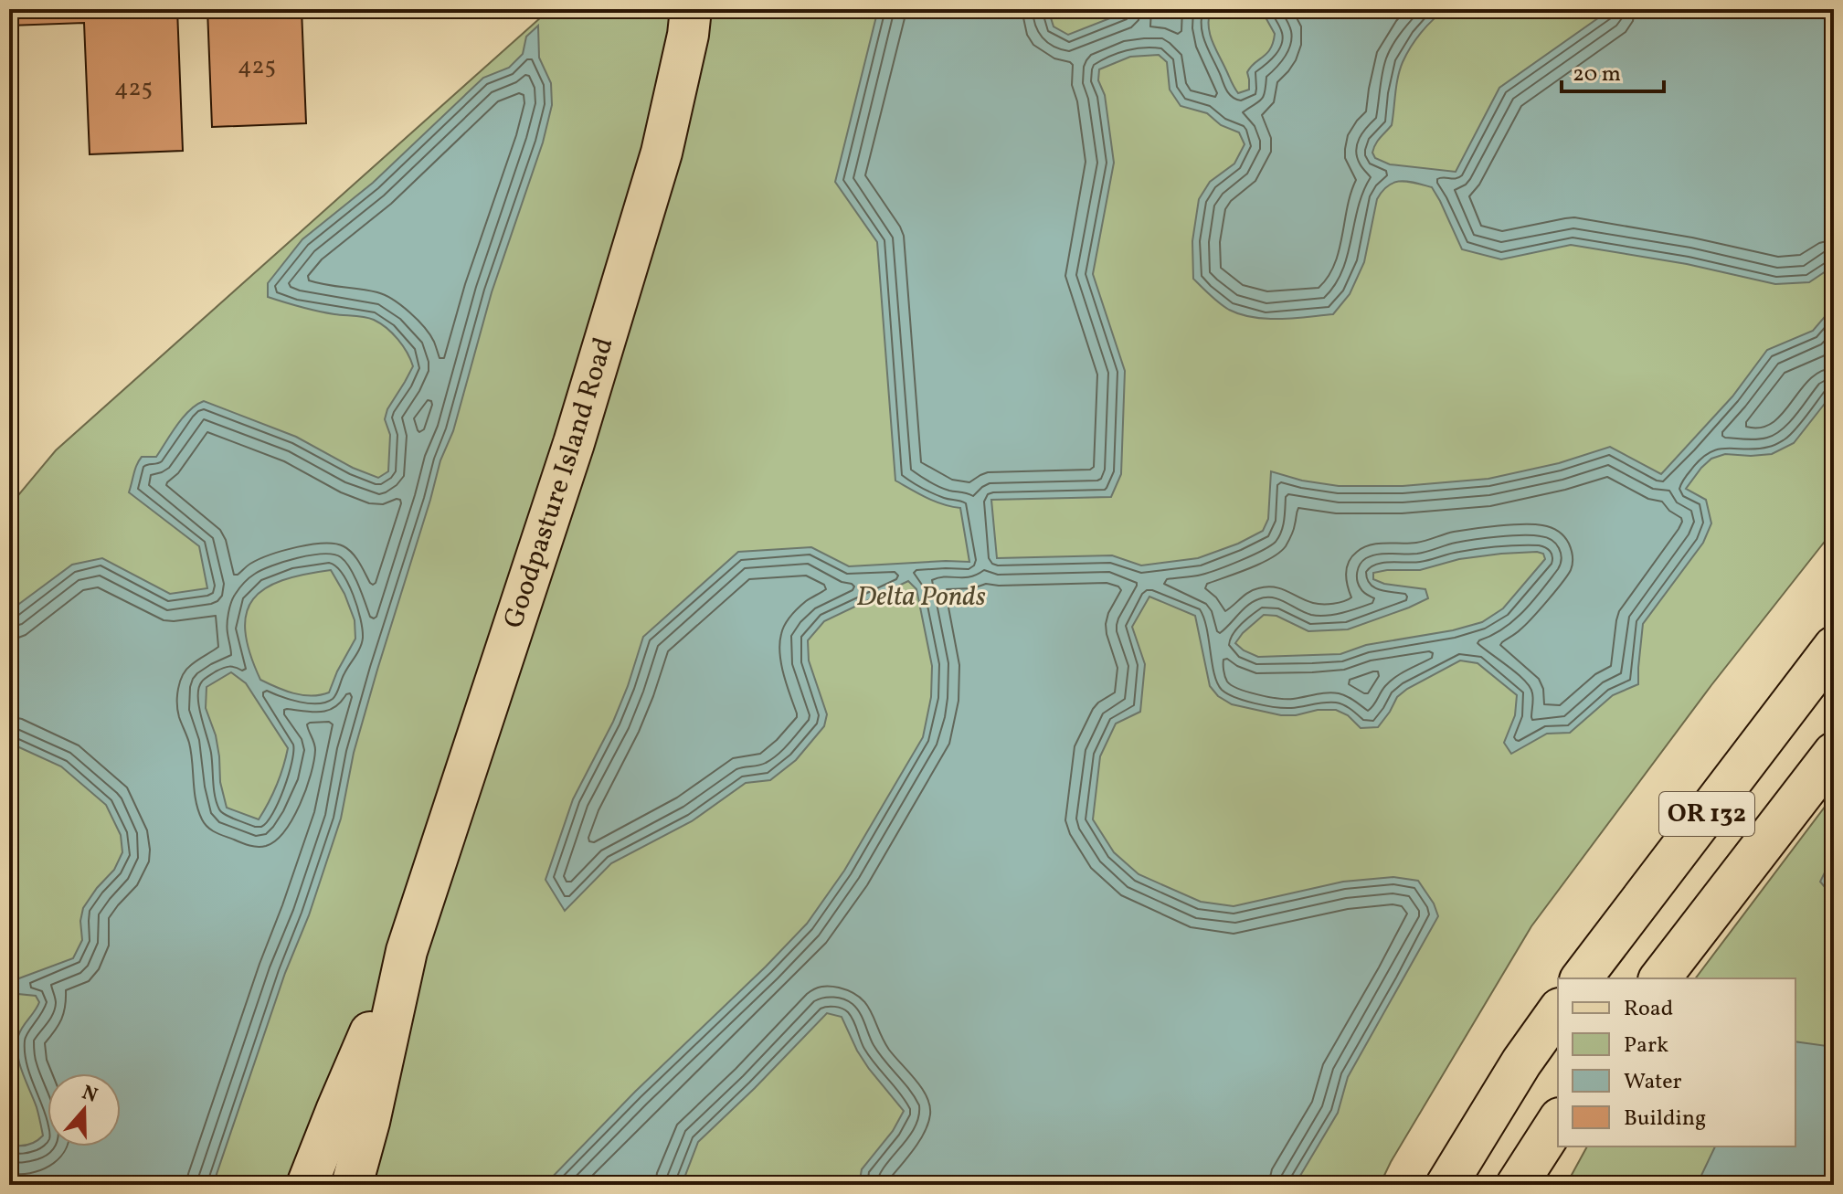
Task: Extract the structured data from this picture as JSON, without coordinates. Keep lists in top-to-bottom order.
{
  "streets": {
    "main road": ["Goodpasture Island Road", "OR 132"]
  },
  "parks": ["Delta Ponds"],
  "house_numbers": ["425", "425"],
  "legend": [
    "Road",
    "Park",
    "Water",
    "Building"
  ],
  "scale_bar": "20 m",
  "north": "top"
}
